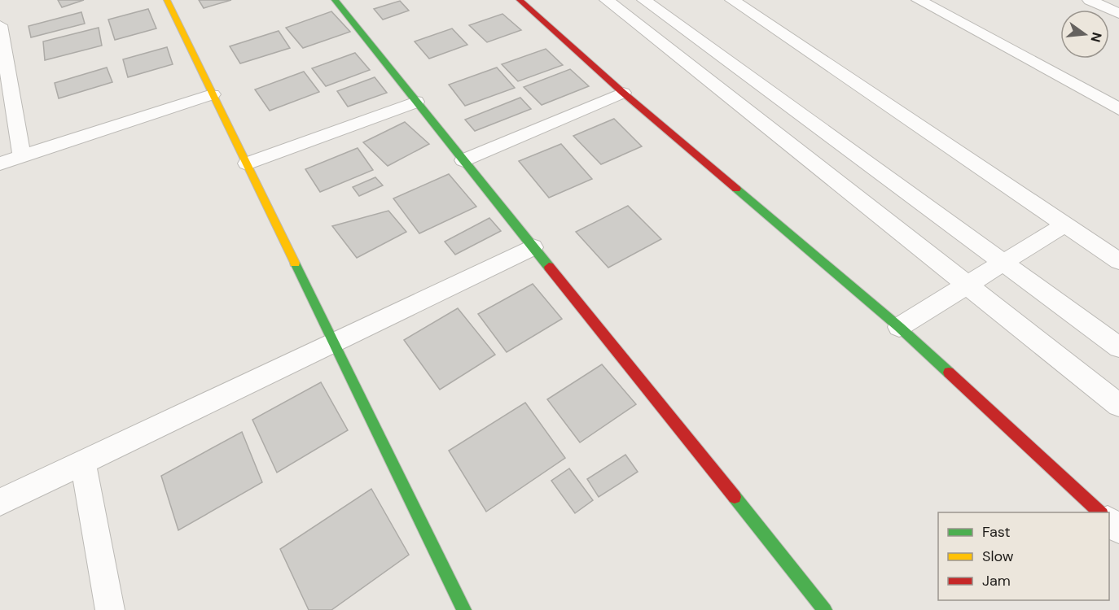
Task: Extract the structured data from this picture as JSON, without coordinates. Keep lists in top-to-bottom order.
{
  "legend": ["Fast", "Slow", "Jam"],
  "north": "right"
}
